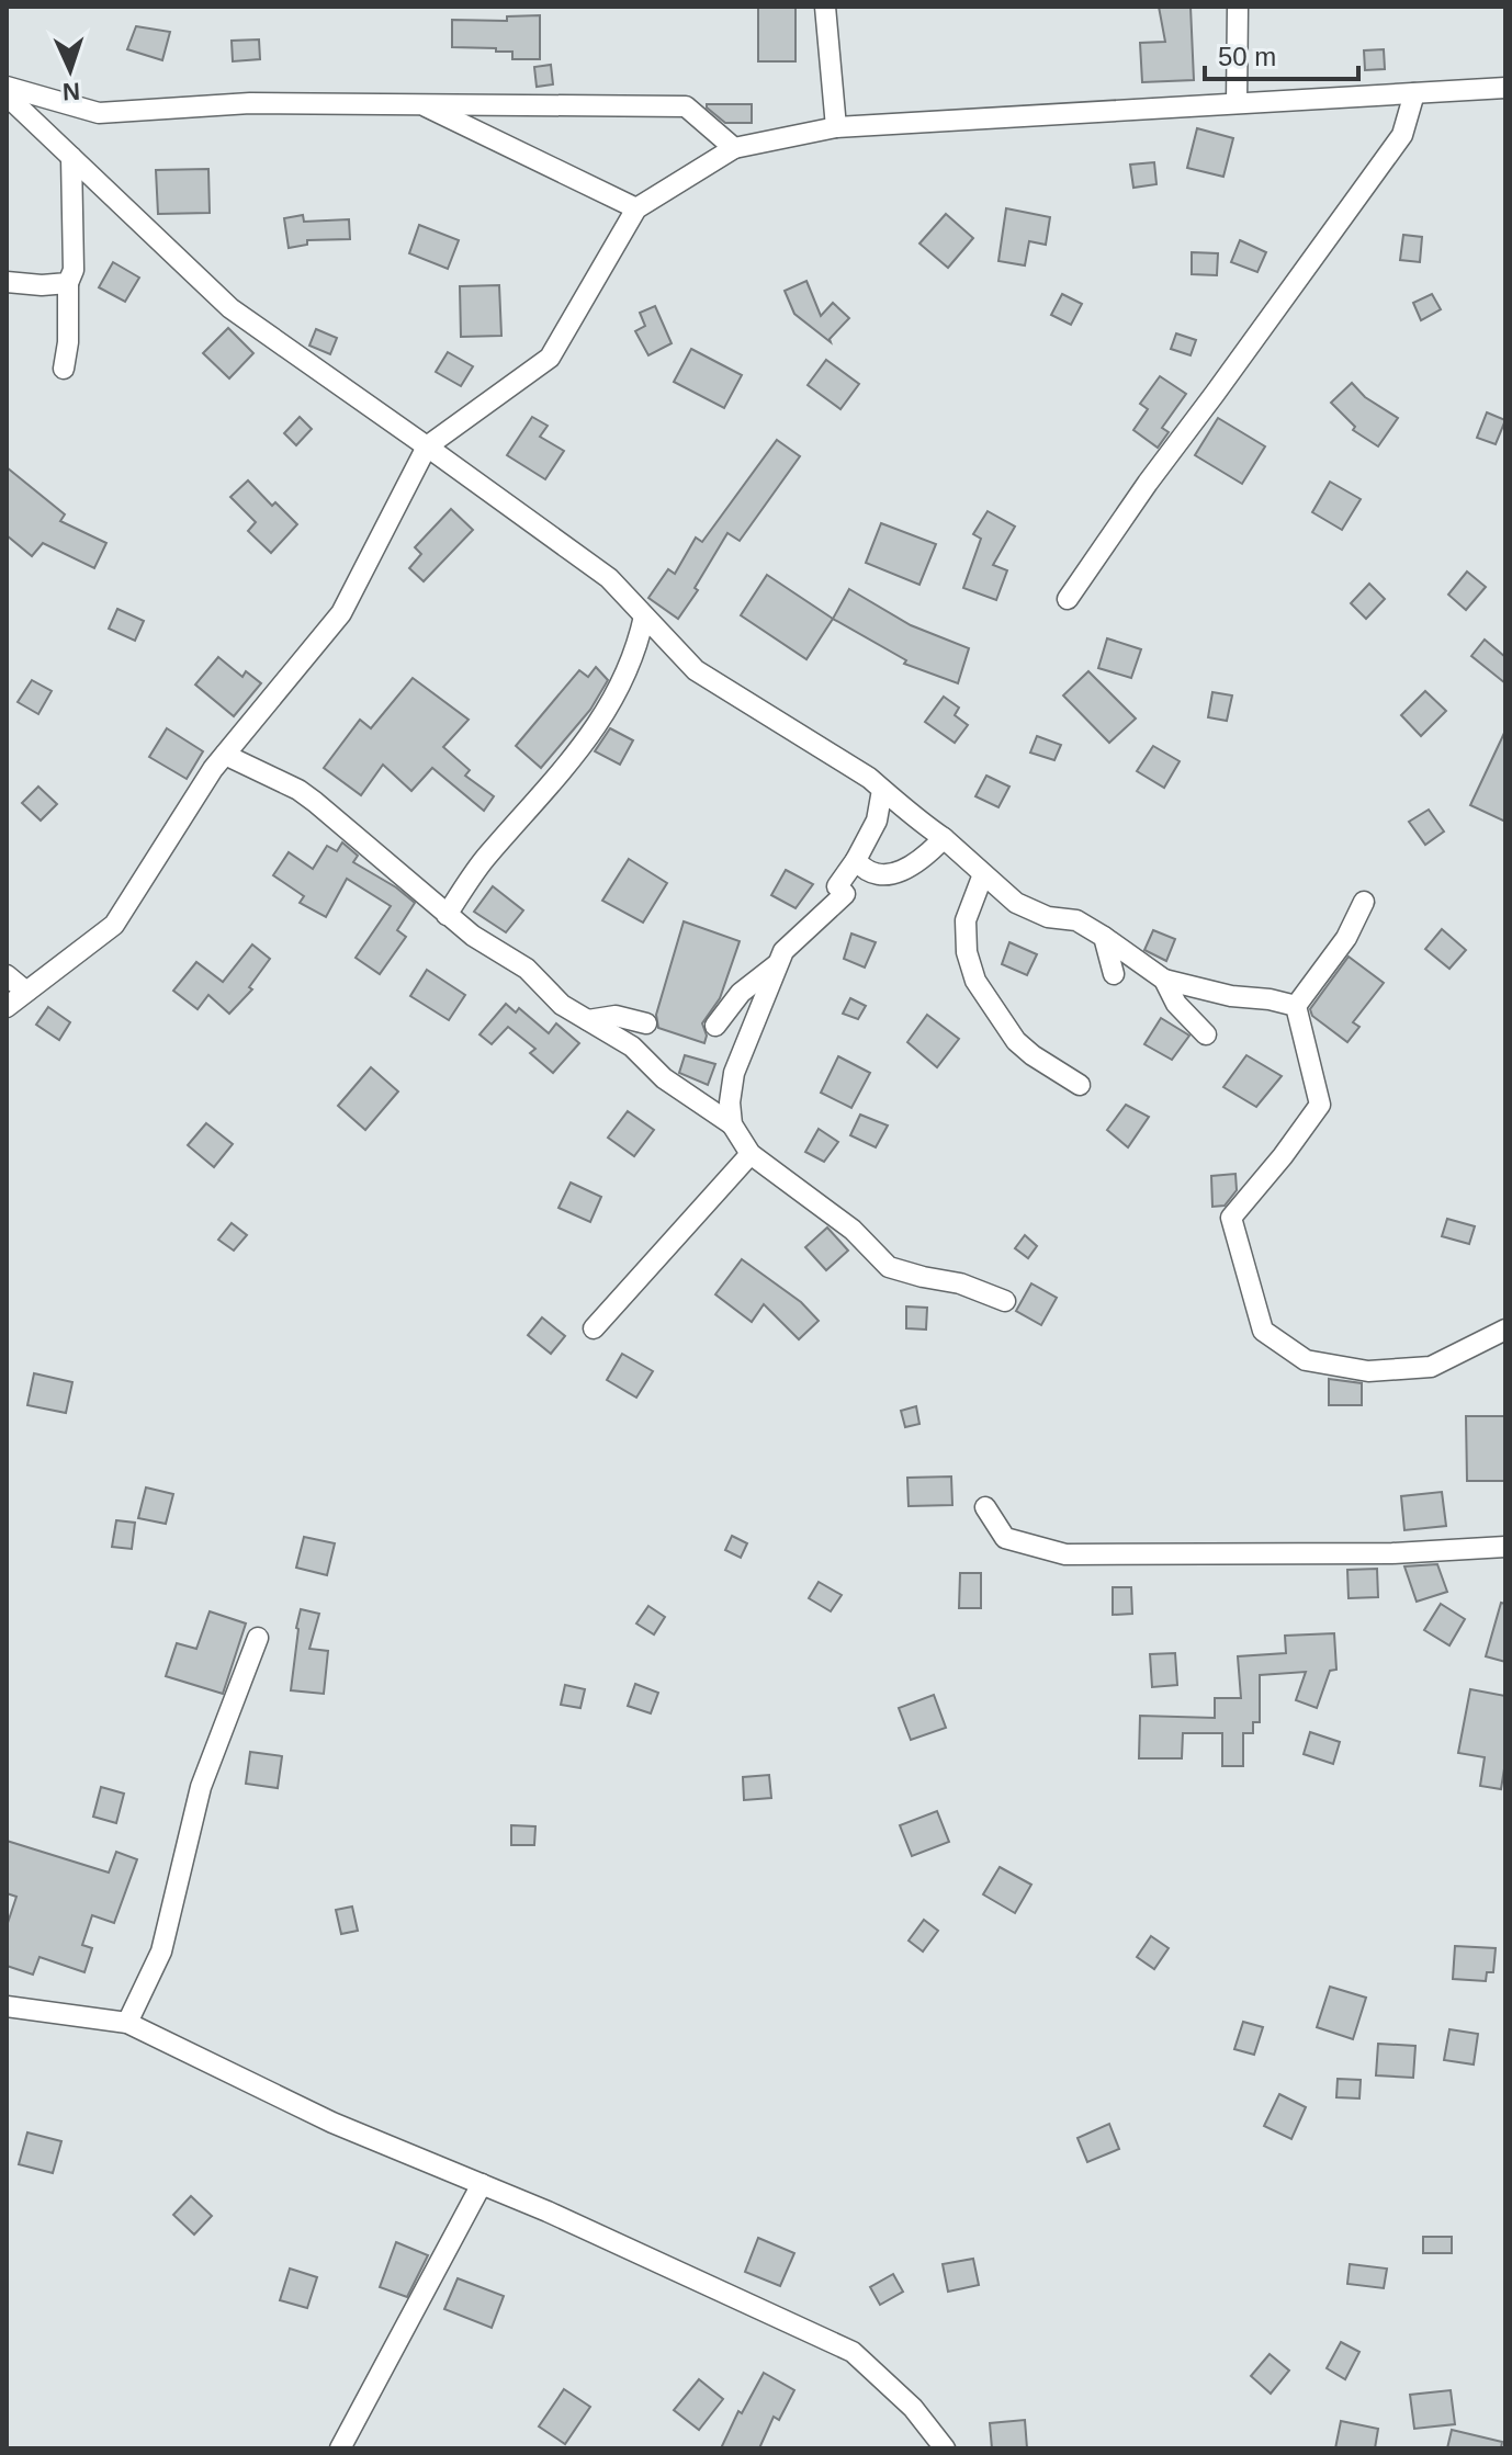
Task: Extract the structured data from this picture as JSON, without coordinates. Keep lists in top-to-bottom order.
{
  "scale_bar": "50 m",
  "north": "bottom"
}
